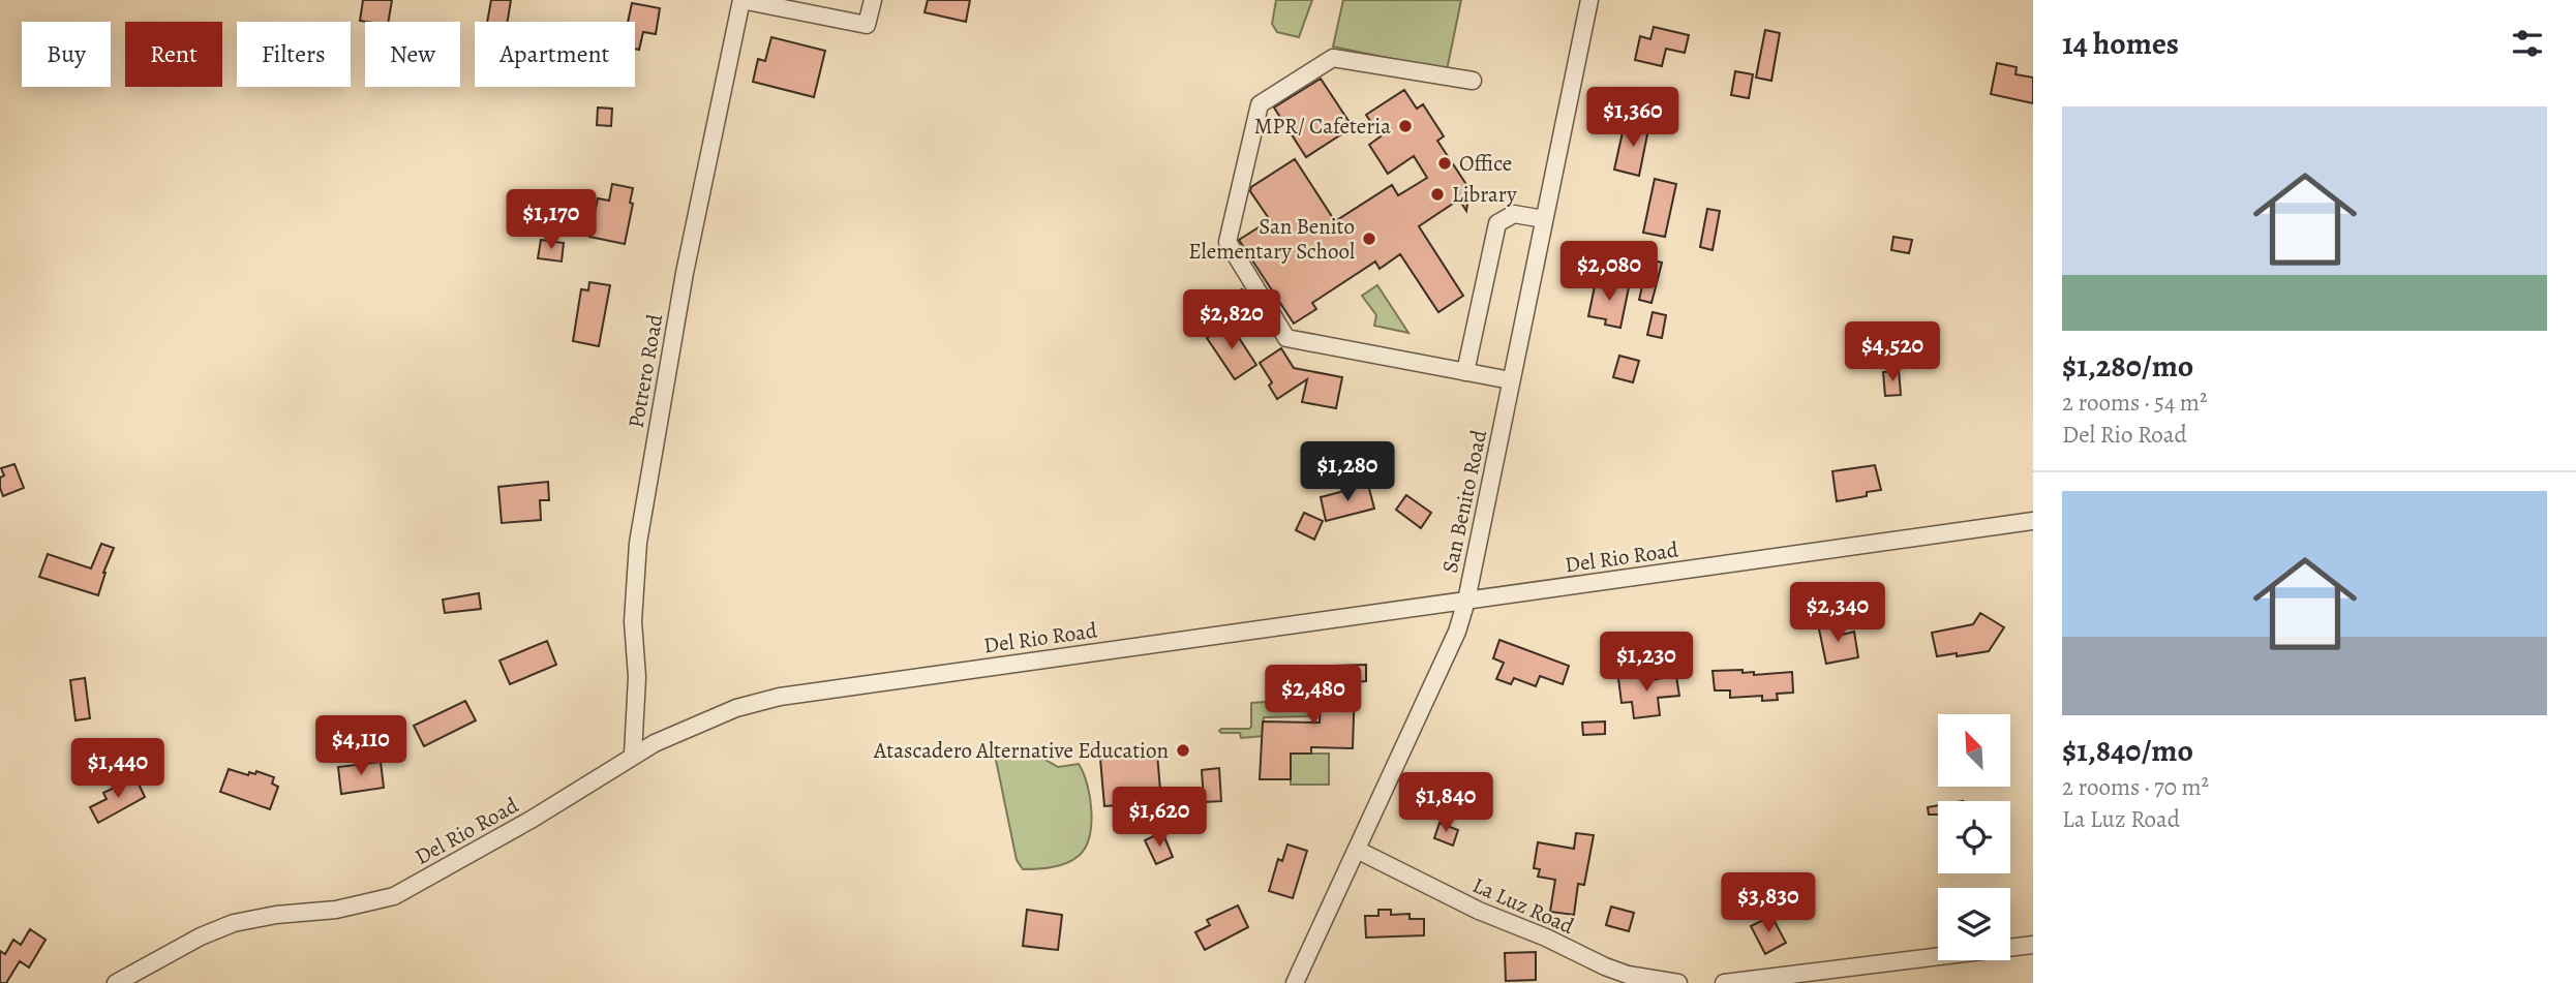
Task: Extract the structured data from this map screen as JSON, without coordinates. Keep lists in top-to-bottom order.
{
  "streets": {
    "street": [
      "Potrero Road",
      "San Benito Road",
      "Del Rio Road",
      "La Luz Road"
    ]
  },
  "crossings": [
    ["Potrero Road", "Del Rio Road"],
    ["San Benito Road", "Del Rio Road"],
    ["San Benito Road", "La Luz Road"]
  ],
  "places": [
    "MPR/ Cafeteria",
    "Office",
    "Library",
    "San Benito Elementary School",
    "Atascadero Alternative Education"
  ],
  "north": "top left",
  "page": {
    "heading": "14 homes",
    "chip": [
      "Buy",
      "Rent",
      "Filters",
      "New",
      "Apartment"
    ],
    "price": [
      "$1,360",
      "$1,170",
      "$2,080",
      "$2,820",
      "$4,520",
      "$1,280",
      "$2,340",
      "$1,230",
      "$2,480",
      "$4,110",
      "$1,440",
      "$1,840",
      "$1,620",
      "$3,830"
    ],
    "list": [
      {
        "name": "$1,280/mo",
        "note": "2 rooms · 54 m² · Del Rio Road"
      },
      {
        "name": "$1,840/mo",
        "note": "2 rooms · 70 m² · La Luz Road"
      }
    ]
  }
}
